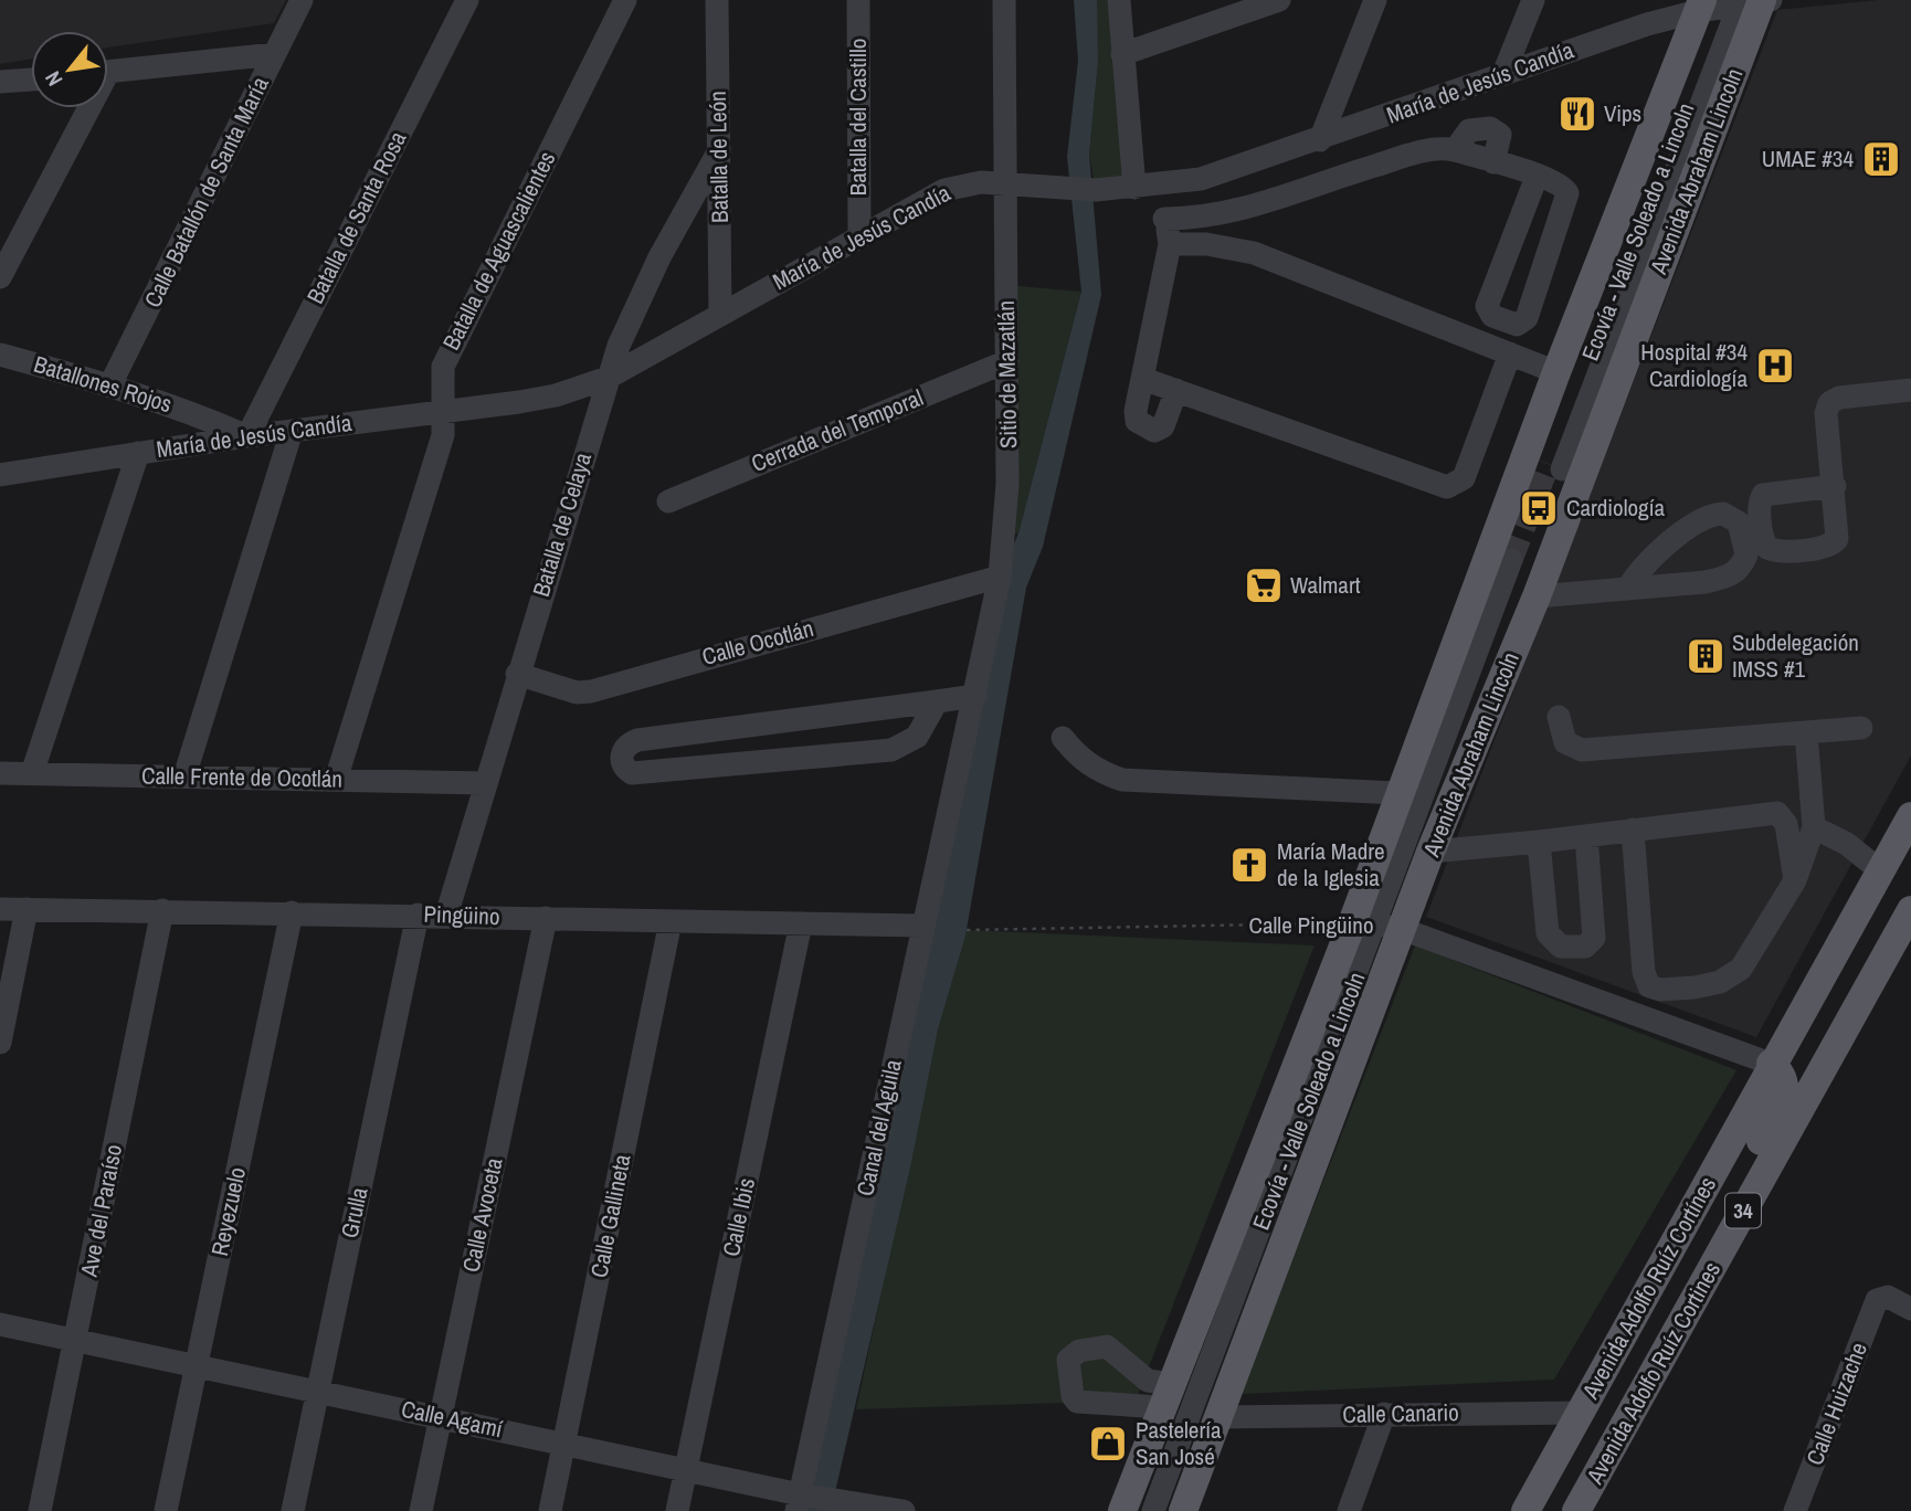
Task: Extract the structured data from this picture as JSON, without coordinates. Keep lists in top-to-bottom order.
{
  "streets": {
    "main road": [
      "Avenida Abraham Lincoln",
      "34",
      "Avenida Adolfo Ruíz Cortínes",
      "Avenida Adolfo Ruíz Cortines"
    ],
    "street": [
      "María de Jesús Candía",
      "Batalla del Castillo",
      "Batalla de León",
      "Calle Batallón de Santa María",
      "Batalla de Santa Rosa",
      "Ecovía - Valle Soleado a Lincoln",
      "Batalla de Aguascalientes",
      "Sitio de Mazatlán",
      "Batallones Rojos",
      "Cerrada del Temporal",
      "Batalla de Celaya",
      "Calle Ocotlán",
      "Calle Frente de Ocotlán",
      "Pingüino",
      "Calle Pingüino",
      "Canal del Aguila",
      "Ave del Paraíso",
      "Reyezuelo",
      "Grulla",
      "Calle Avoceta",
      "Calle Gallineta",
      "Calle Ibis",
      "Calle Huizache",
      "Calle Canario",
      "Calle Agamí"
    ]
  },
  "crossings": [
    ["María de Jesús Candía", "Batalla del Castillo"],
    ["María de Jesús Candía", "Batalla de León"],
    ["María de Jesús Candía", "Avenida Abraham Lincoln"],
    ["María de Jesús Candía", "Batalla de Santa Rosa"],
    ["María de Jesús Candía", "Batalla de Aguascalientes"],
    ["María de Jesús Candía", "Sitio de Mazatlán"],
    ["María de Jesús Candía", "Batallones Rojos"],
    ["María de Jesús Candía", "Batalla de Celaya"],
    ["Batalla de León", "Batalla de Celaya"],
    ["Avenida Abraham Lincoln", "Ecovía - Valle Soleado a Lincoln"],
    ["Avenida Abraham Lincoln", "Calle Pingüino"],
    ["Avenida Abraham Lincoln", "Calle Canario"],
    ["Calle Batallón de Santa María", "Batallones Rojos"],
    ["Batalla de Santa Rosa", "Batallones Rojos"],
    ["Ecovía - Valle Soleado a Lincoln", "Calle Pingüino"],
    ["Batalla de Aguascalientes", "Calle Frente de Ocotlán"],
    ["Sitio de Mazatlán", "Cerrada del Temporal"],
    ["Sitio de Mazatlán", "Calle Ocotlán"],
    ["Sitio de Mazatlán", "Canal del Aguila"],
    ["Batalla de Celaya", "Calle Ocotlán"],
    ["Batalla de Celaya", "Calle Frente de Ocotlán"],
    ["Batalla de Celaya", "Pingüino"],
    ["Pingüino", "Canal del Aguila"],
    ["Pingüino", "Ave del Paraíso"],
    ["Pingüino", "Reyezuelo"],
    ["Pingüino", "Grulla"],
    ["Pingüino", "Calle Avoceta"],
    ["Pingüino", "Calle Gallineta"],
    ["Pingüino", "Calle Ibis"],
    ["Calle Pingüino", "34"],
    ["Calle Pingüino", "Avenida Adolfo Ruíz Cortínes"],
    ["Canal del Aguila", "Calle Agamí"],
    ["Ave del Paraíso", "Calle Agamí"],
    ["34", "Avenida Adolfo Ruíz Cortínes"],
    ["Reyezuelo", "Calle Agamí"],
    ["Grulla", "Calle Agamí"],
    ["Calle Avoceta", "Calle Agamí"],
    ["Calle Gallineta", "Calle Agamí"],
    ["Calle Ibis", "Calle Agamí"],
    ["Avenida Adolfo Ruíz Cortínes", "Calle Canario"]
  ],
  "places": {
    "restaurant": ["Vips"],
    "building": ["UMAE #34", "Subdelegación IMSS #1"],
    "hospital": ["Hospital #34 Cardiología"],
    "bus stop": ["Cardiología"],
    "supermarket": ["Walmart"],
    "church": ["María Madre de la Iglesia"],
    "shop": ["Pastelería San José"]
  },
  "north": "bottom left"
}
